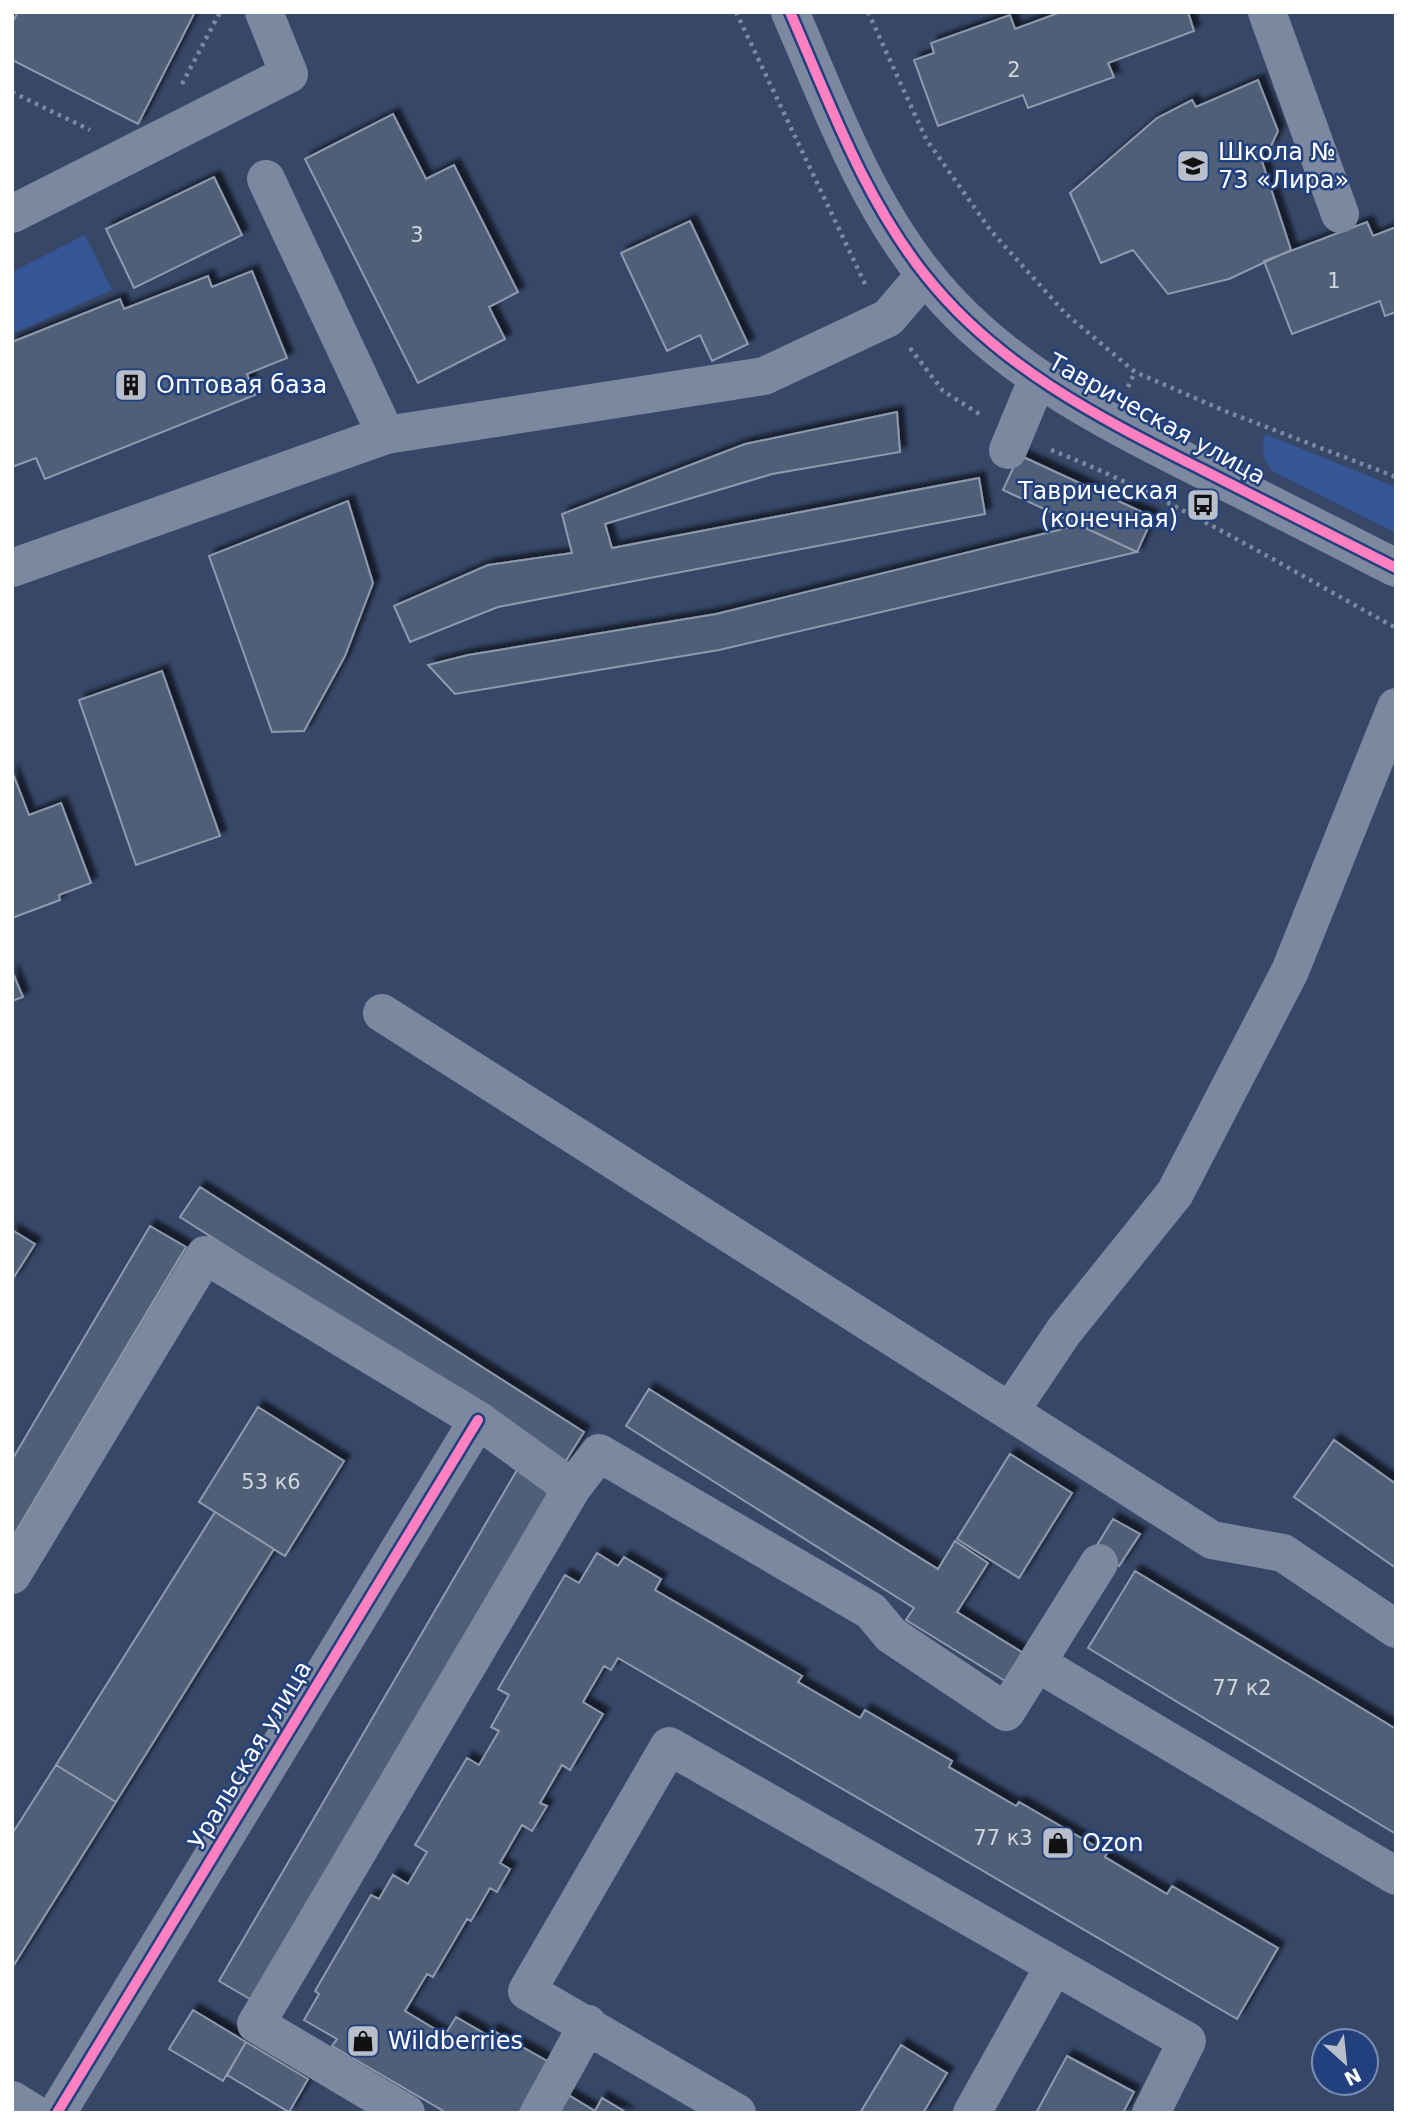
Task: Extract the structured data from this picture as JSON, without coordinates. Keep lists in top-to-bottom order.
{
  "streets": {
    "street": ["Таврическая улица", "Уральская улица"]
  },
  "places": {
    "school or university": ["Школа № 73 «Лира»"],
    "building": ["Оптовая база"],
    "bus stop": ["Таврическая (конечная)"],
    "shop": ["Ozon", "Wildberries"]
  },
  "house_numbers": [
    "2",
    "3",
    "1",
    "53 к6",
    "77 к2",
    "77 к3"
  ],
  "north": "bottom right"
}
